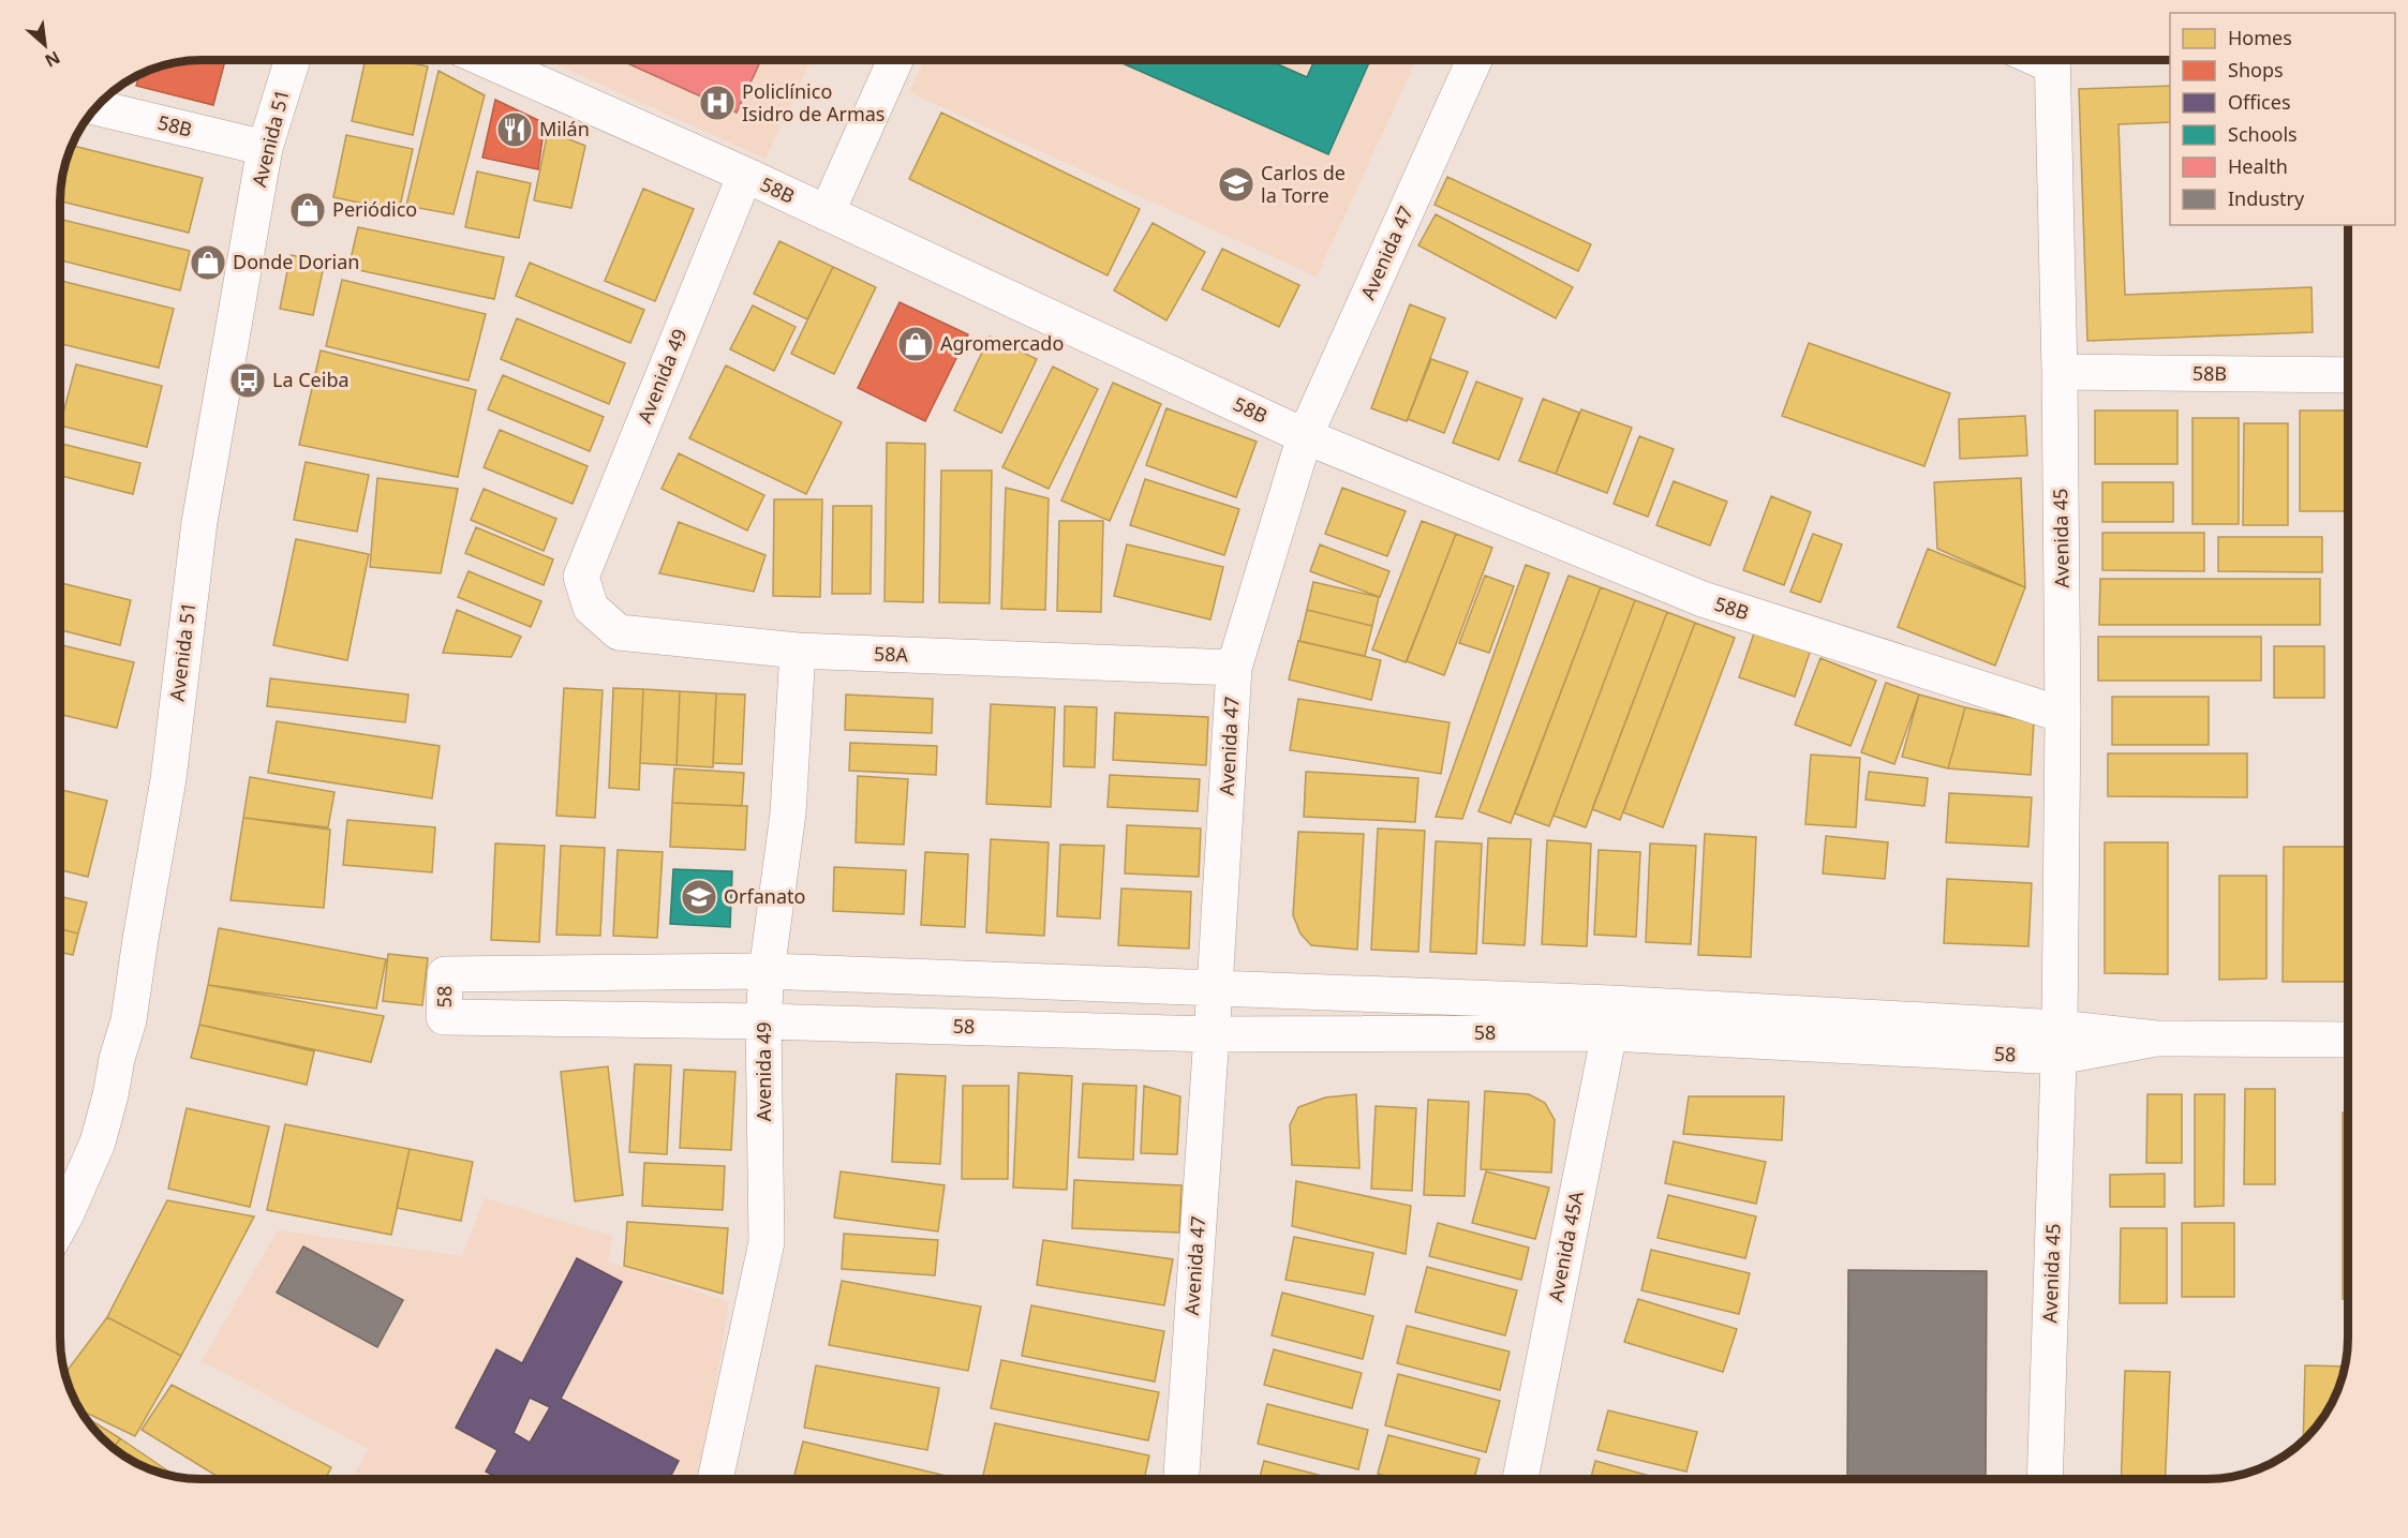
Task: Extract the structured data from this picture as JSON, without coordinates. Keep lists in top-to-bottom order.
{
  "streets": {
    "street": [
      "58B",
      "Avenida 51",
      "Avenida 47",
      "Avenida 49",
      "Avenida 45",
      "58A",
      "58",
      "Avenida 45A"
    ]
  },
  "crossings": [
    ["58B", "Avenida 51"],
    ["58B", "Avenida 47"],
    ["58B", "Avenida 49"],
    ["58B", "Avenida 45"],
    ["Avenida 47", "58A"],
    ["Avenida 47", "58"],
    ["Avenida 49", "58A"],
    ["Avenida 49", "58"],
    ["Avenida 45", "58"],
    ["58", "Avenida 45A"]
  ],
  "places": {
    "hospital": ["Policlínico Isidro de Armas"],
    "restaurant": ["Milán"],
    "school or university": ["Carlos de la Torre", "Orfanato"],
    "shop": ["Periódico", "Donde Dorian", "Agromercado"],
    "bus stop": ["La Ceiba"]
  },
  "legend": [
    "Homes",
    "Shops",
    "Offices",
    "Schools",
    "Health",
    "Industry"
  ],
  "north": "bottom right"
}
